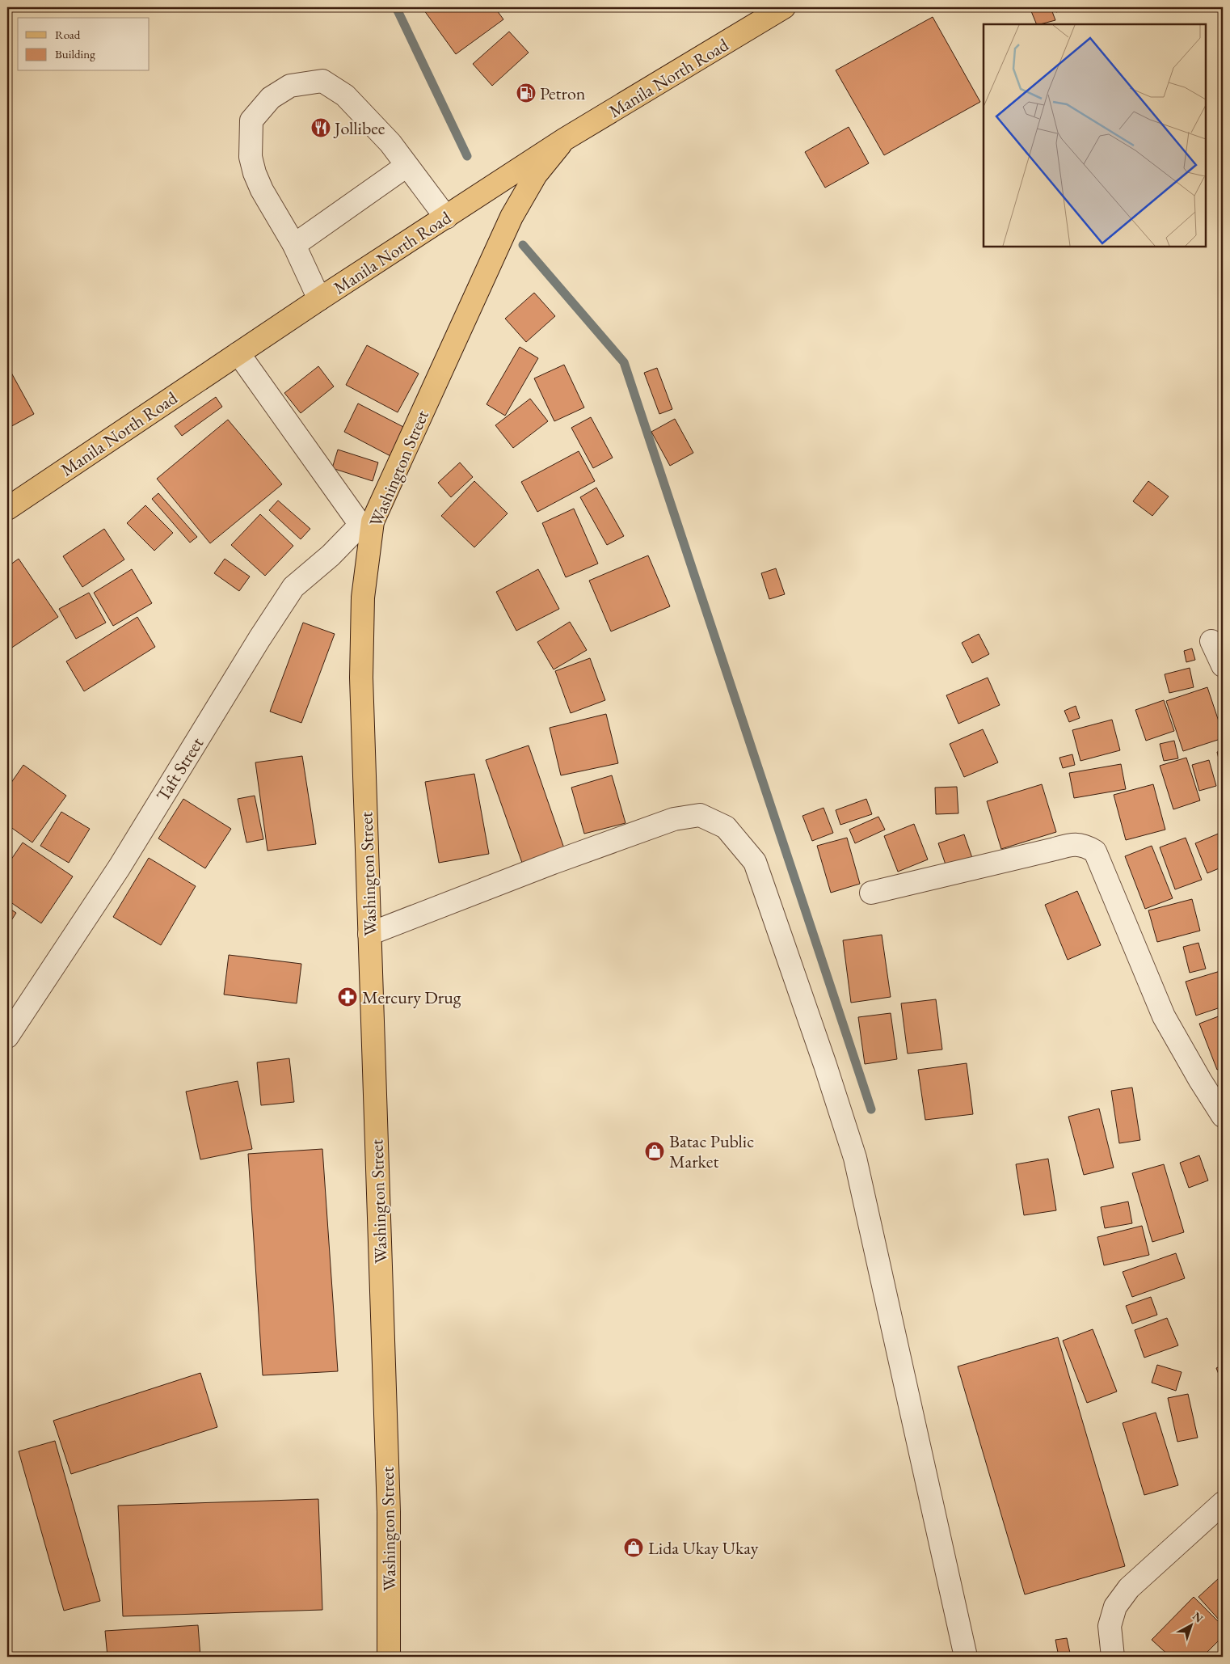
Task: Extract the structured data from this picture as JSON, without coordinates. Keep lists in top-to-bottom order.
{
  "streets": {
    "main road": ["Manila North Road", "Washington Street"],
    "street": ["Taft Street"]
  },
  "crossings": [
    ["Manila North Road", "Washington Street"],
    ["Washington Street", "Taft Street"]
  ],
  "places": {
    "fuel station": ["Petron"],
    "restaurant": ["Jollibee"],
    "pharmacy": ["Mercury Drug"],
    "shop": ["Batac Public Market", "Lida Ukay Ukay"]
  },
  "legend": ["Road", "Building"],
  "north": "top right"
}
